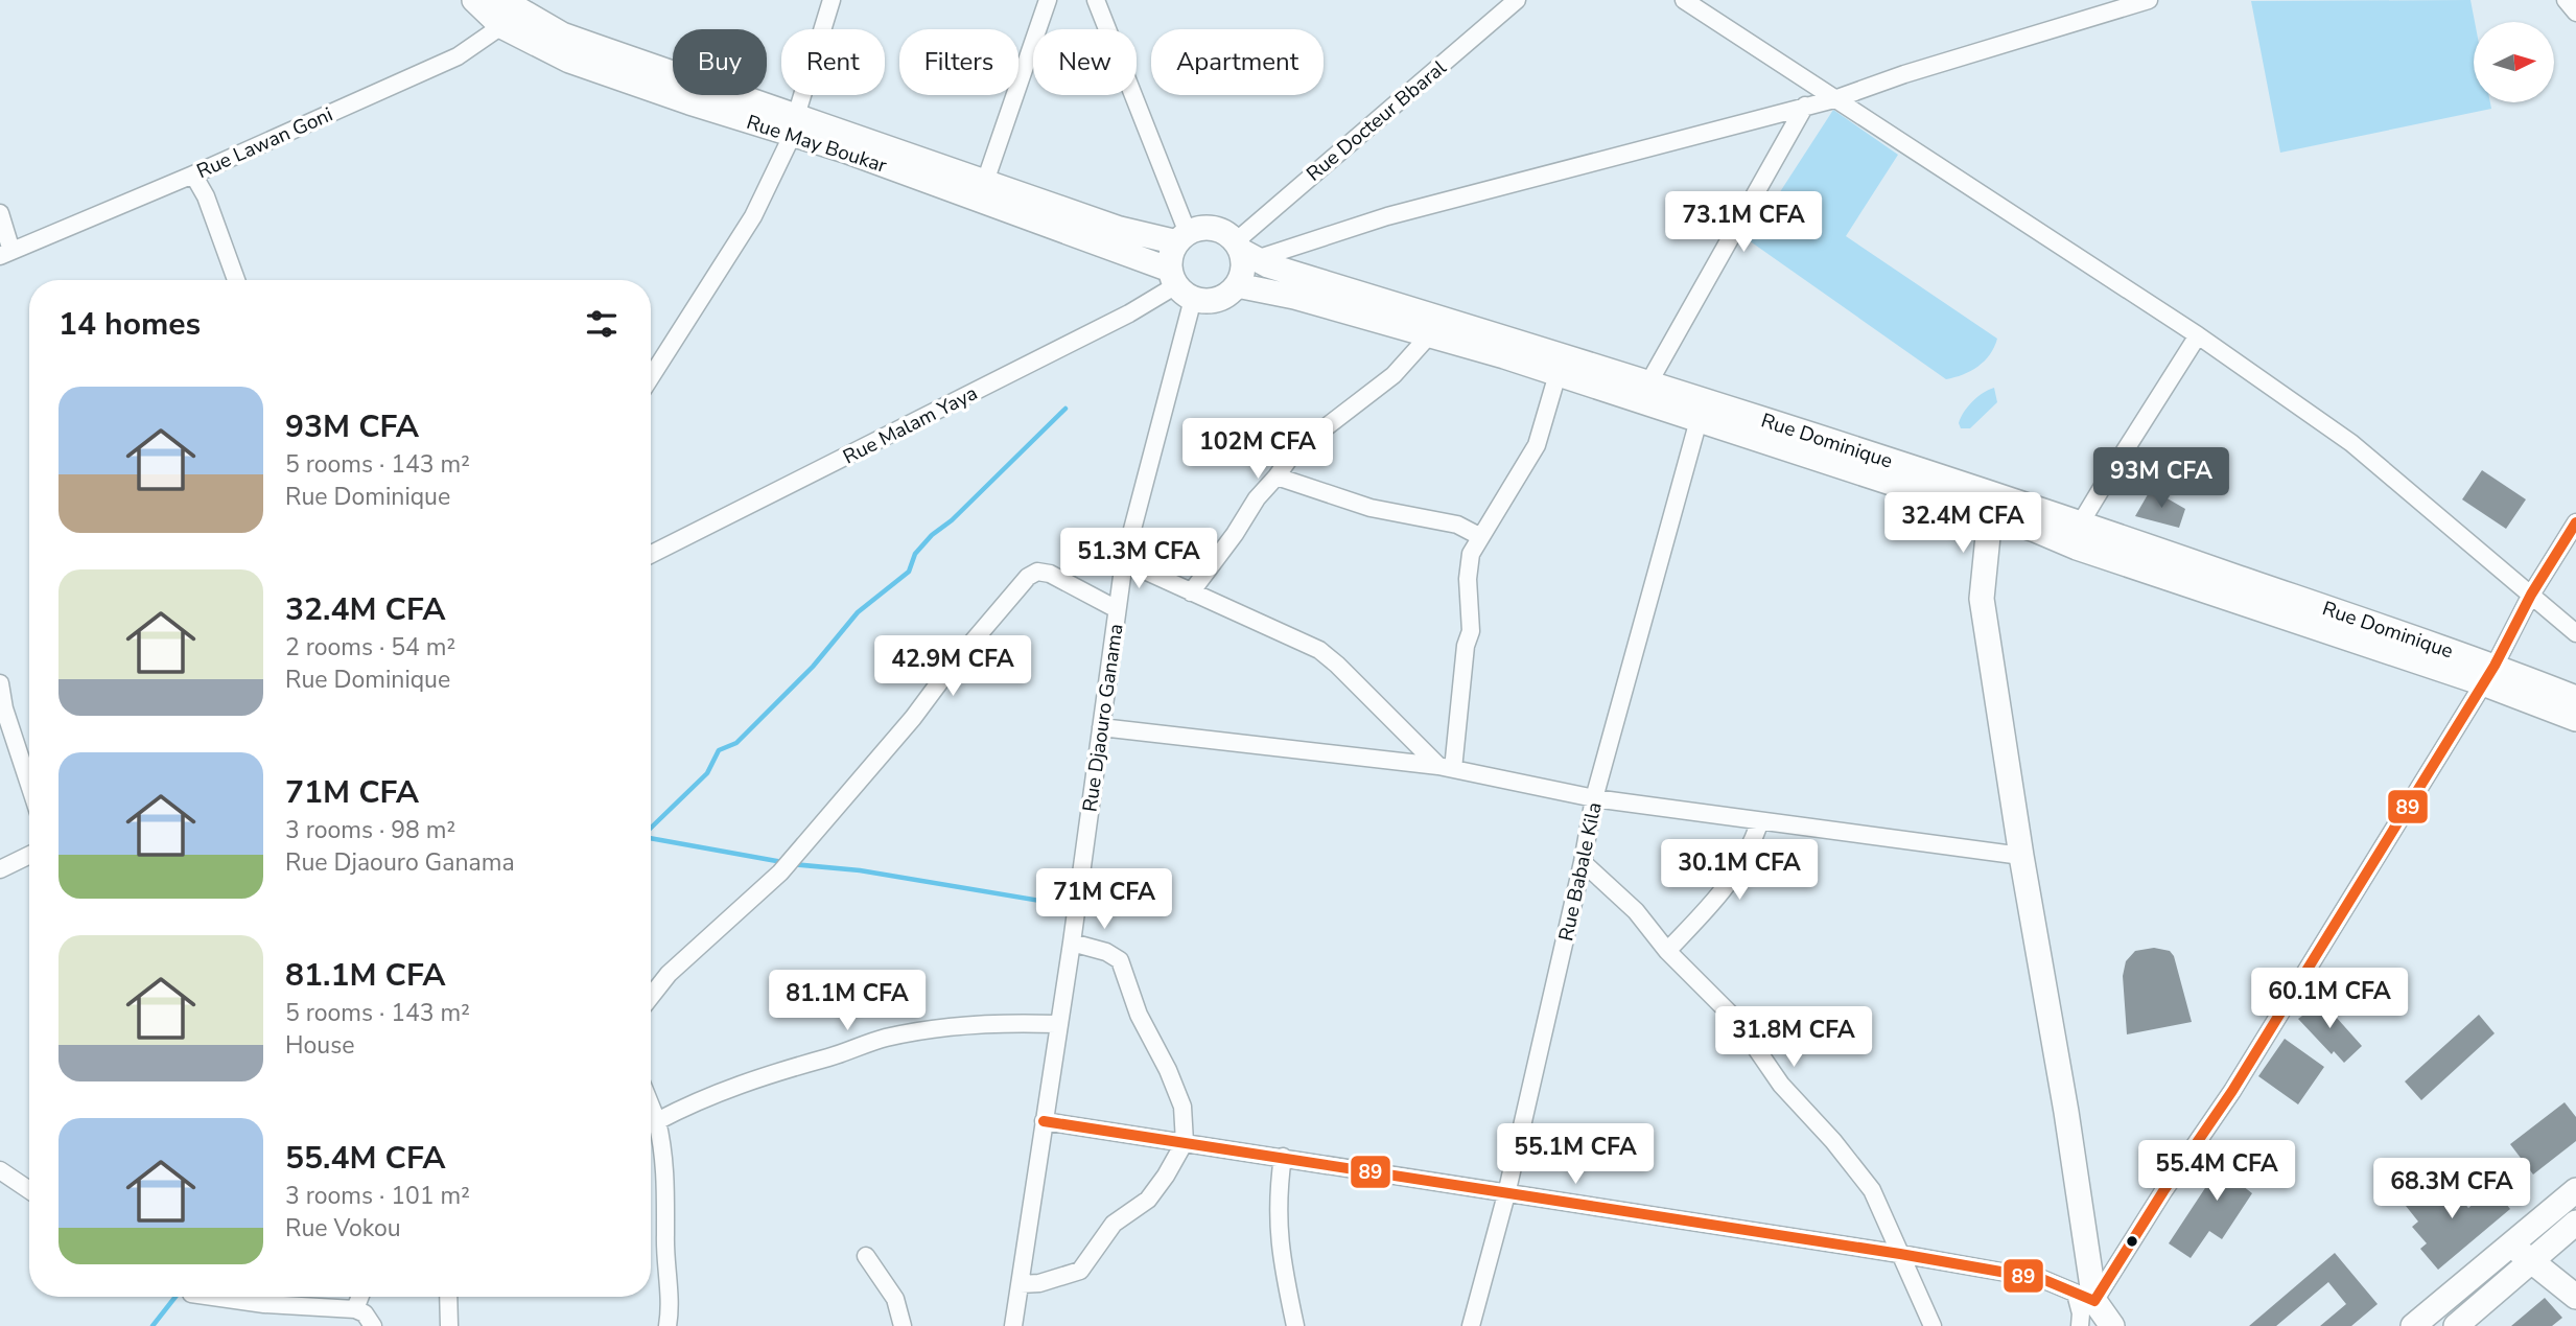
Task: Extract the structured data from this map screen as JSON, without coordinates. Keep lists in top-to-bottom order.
{
  "streets": {
    "main road": ["Rue May Boukar", "Rue Dominique"],
    "street": [
      "Rue Docteur Bbaral",
      "Rue Lawan Goni",
      "Rue Malam Yaya",
      "Rue Djaouro Ganama",
      "Rue Babale Kila"
    ]
  },
  "crossings": [
    ["Rue Docteur Bbaral", "Rue May Boukar"],
    ["Rue Docteur Bbaral", "Rue Malam Yaya"],
    ["Rue Docteur Bbaral", "Rue Dominique"],
    ["Rue Docteur Bbaral", "Rue Djaouro Ganama"],
    ["Rue Lawan Goni", "Rue May Boukar"],
    ["Rue May Boukar", "Rue Malam Yaya"],
    ["Rue May Boukar", "Rue Dominique"],
    ["Rue May Boukar", "Rue Djaouro Ganama"],
    ["Rue Malam Yaya", "Rue Dominique"],
    ["Rue Malam Yaya", "Rue Djaouro Ganama"],
    ["Rue Dominique", "Rue Djaouro Ganama"],
    ["Rue Dominique", "Rue Babale Kila"]
  ],
  "lines": ["transit line 89"],
  "north": "right",
  "page": {
    "chip": [
      "Buy",
      "Rent",
      "Filters",
      "New",
      "Apartment"
    ],
    "price": [
      "73.1M CFA",
      "102M CFA",
      "93M CFA",
      "32.4M CFA",
      "51.3M CFA",
      "42.9M CFA",
      "30.1M CFA",
      "71M CFA",
      "60.1M CFA",
      "81.1M CFA",
      "31.8M CFA",
      "55.1M CFA",
      "55.4M CFA",
      "68.3M CFA"
    ],
    "heading": "14 homes",
    "list": [
      {
        "name": "93M CFA",
        "note": "5 rooms · 143 m² · Rue Dominique"
      },
      {
        "name": "32.4M CFA",
        "note": "2 rooms · 54 m² · Rue Dominique"
      },
      {
        "name": "71M CFA",
        "note": "3 rooms · 98 m² · Rue Djaouro Ganama"
      },
      {
        "name": "81.1M CFA",
        "note": "5 rooms · 143 m² · House"
      },
      {
        "name": "55.4M CFA",
        "note": "3 rooms · 101 m² · Rue Vokou"
      }
    ]
  }
}
